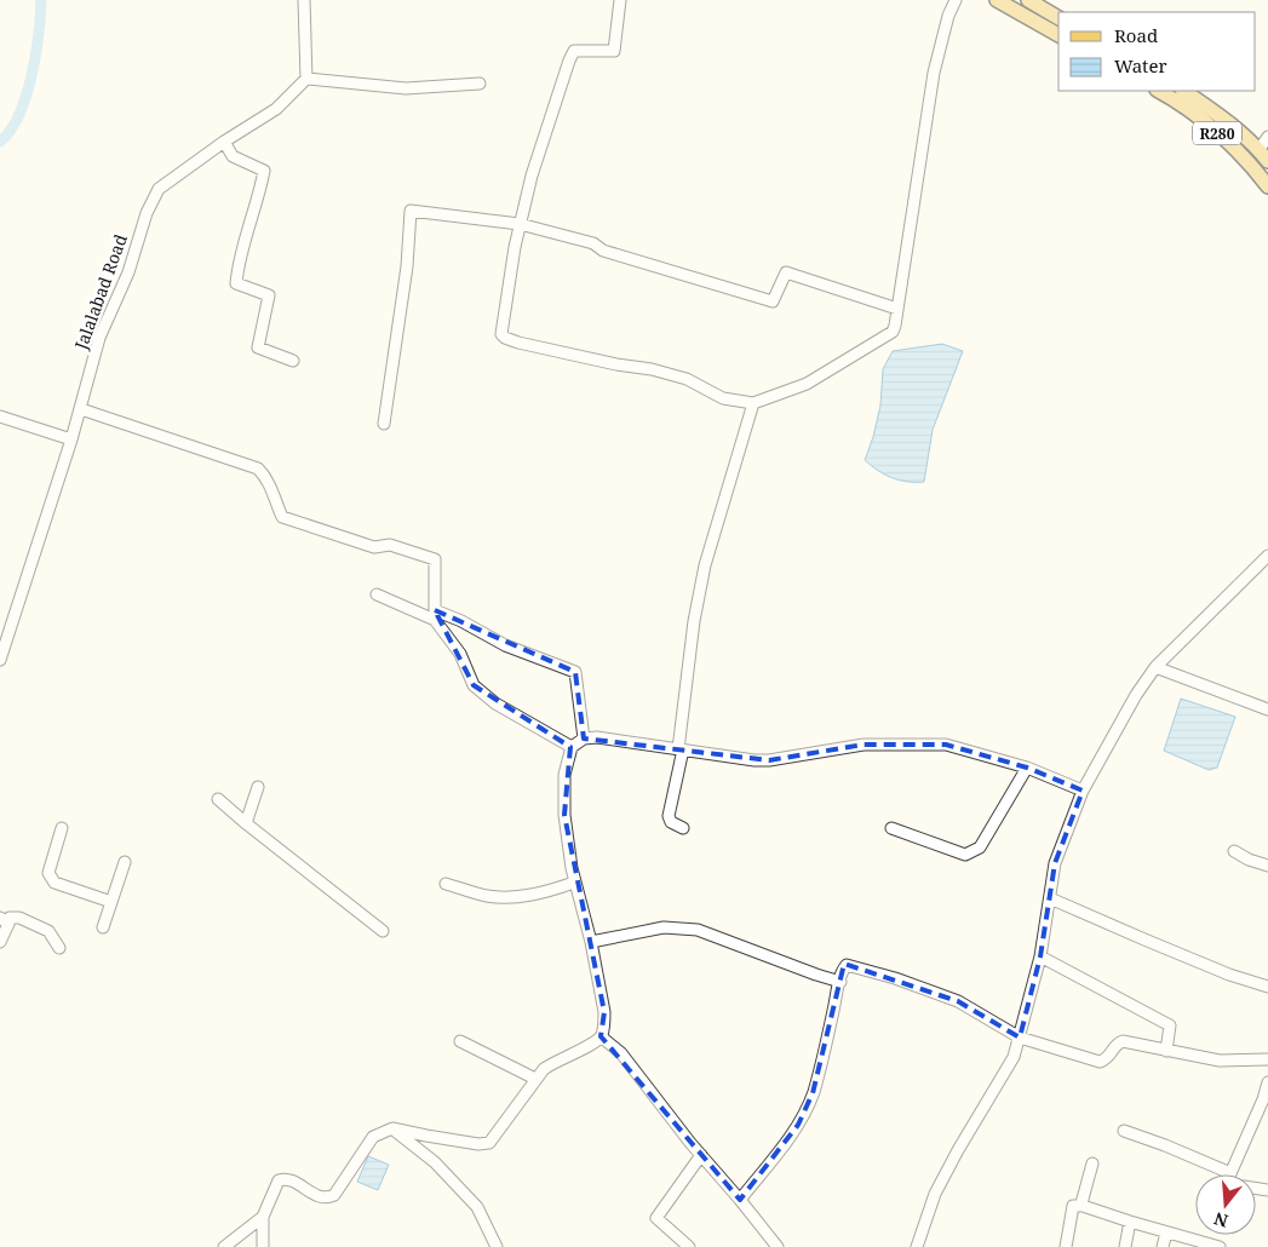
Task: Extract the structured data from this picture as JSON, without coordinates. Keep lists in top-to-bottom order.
{
  "streets": {
    "main road": ["R280"],
    "street": ["Jalalabad Road"]
  },
  "legend": ["Road", "Water"],
  "north": "bottom"
}
